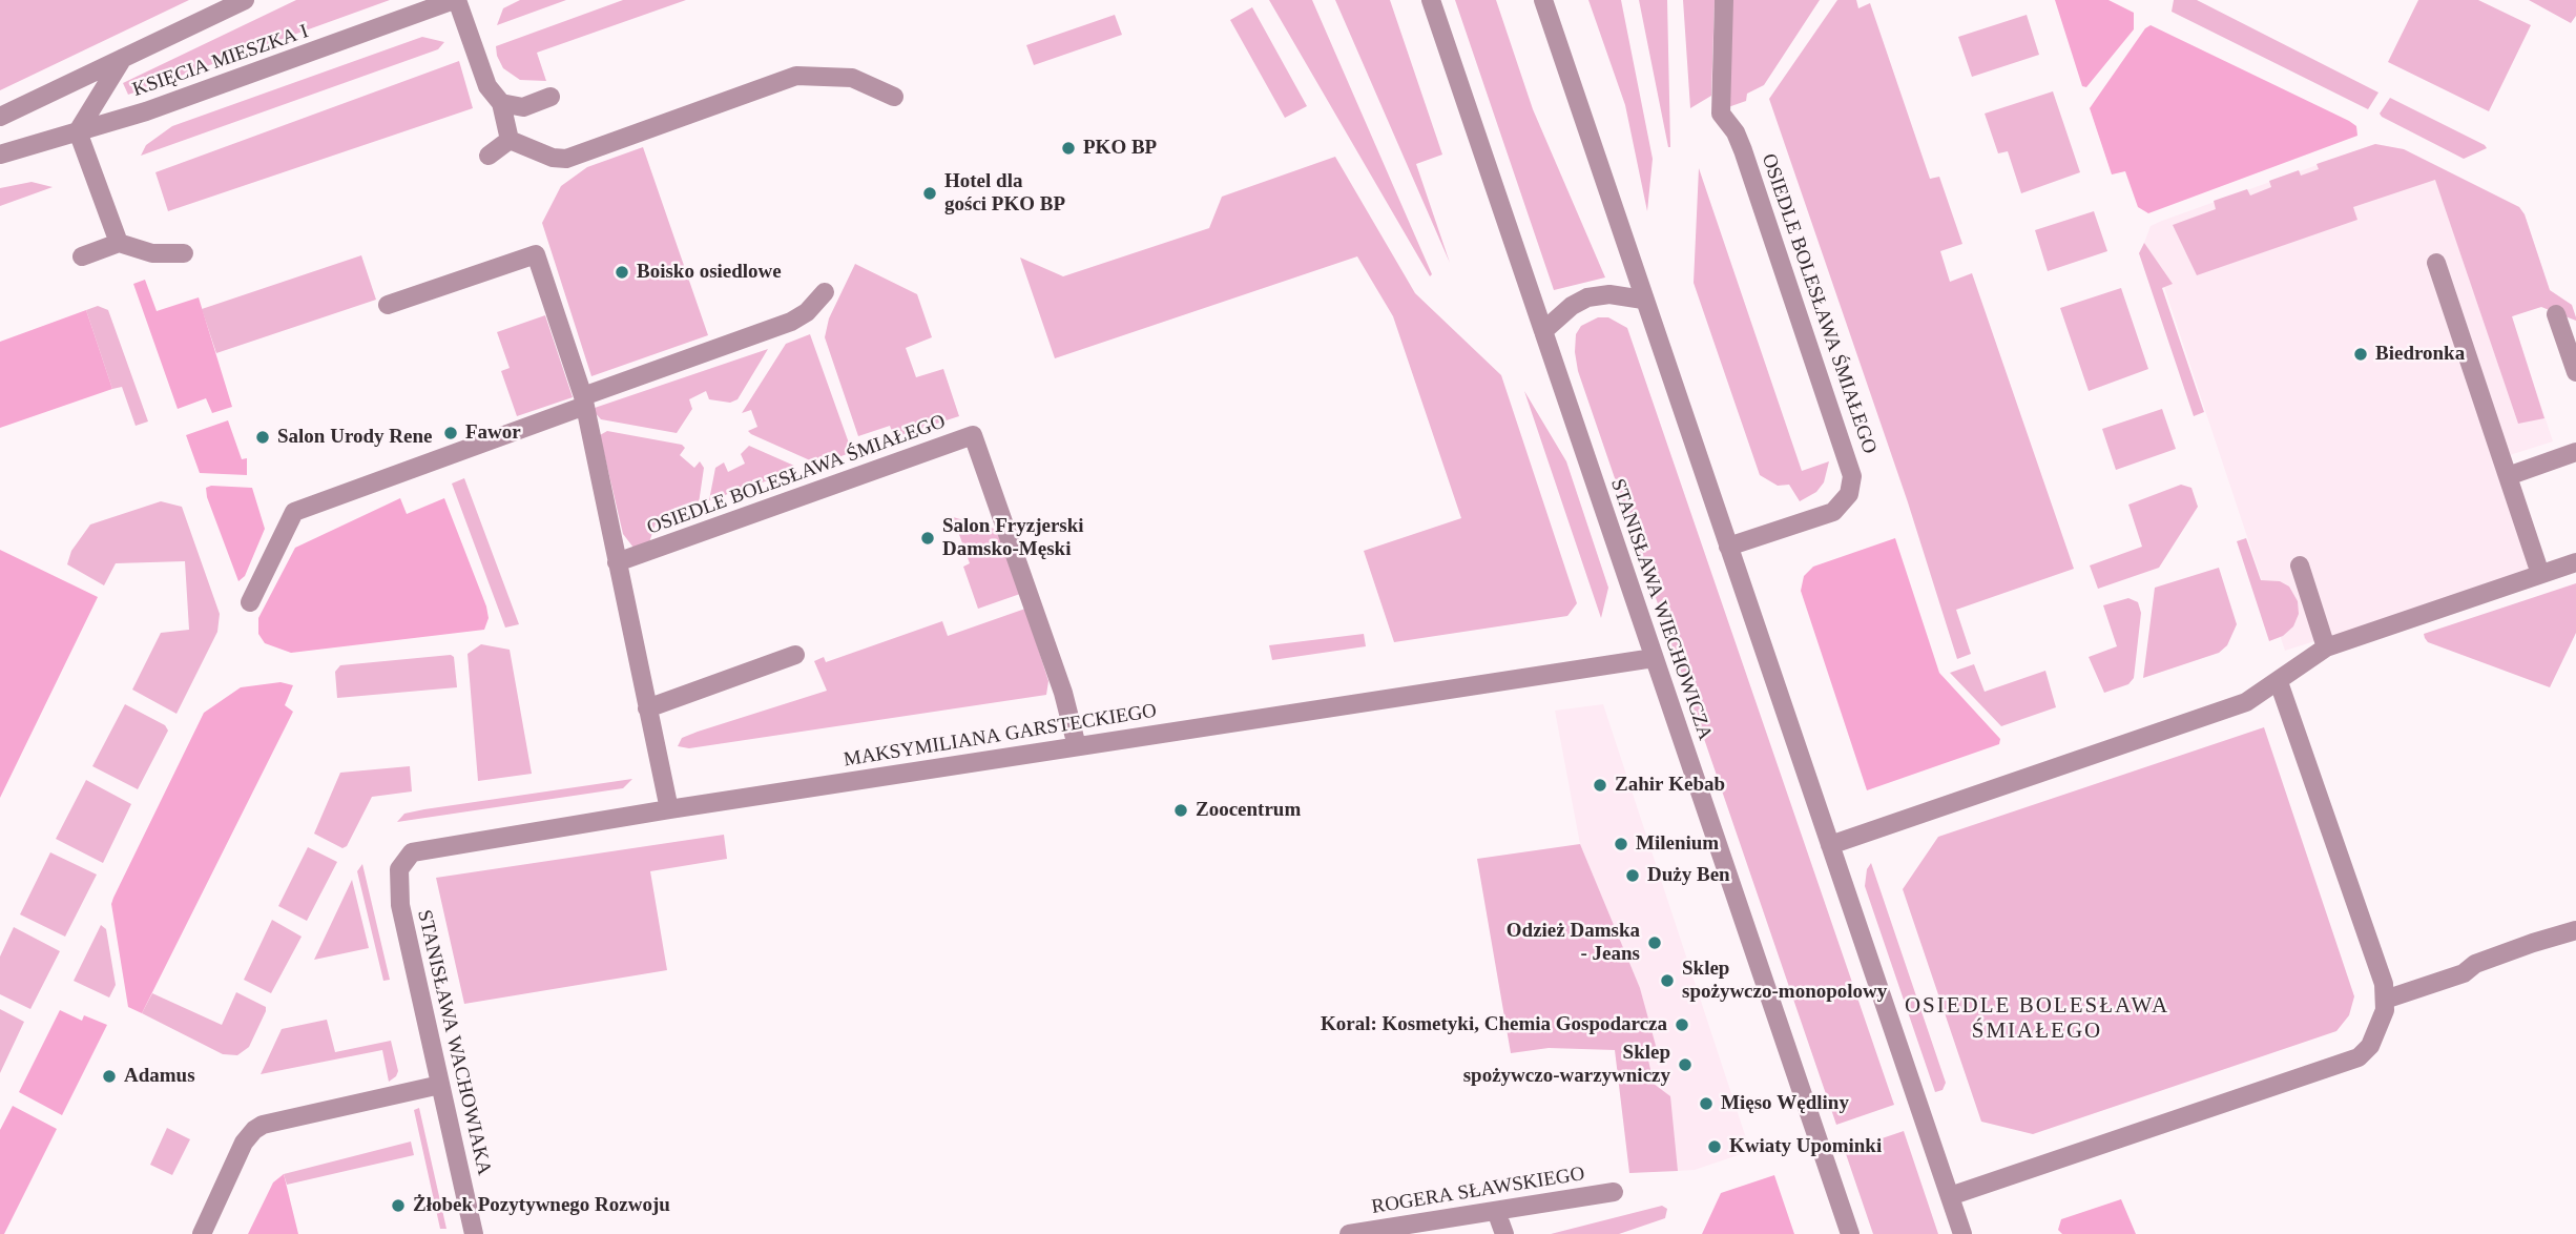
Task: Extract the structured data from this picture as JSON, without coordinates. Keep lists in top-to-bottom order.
{
  "streets": {
    "street": [
      "KSIĘCIA MIESZKA I",
      "OSIEDLE BOLESŁAWA ŚMIAŁEGO",
      "STANISŁAWA WIECHOWICZA",
      "MAKSYMILIANA GARSTECKIEGO",
      "STANISŁAWA WACHOWIAKA",
      "ROGERA SŁAWSKIEGO"
    ]
  },
  "crossings": [
    ["OSIEDLE BOLESŁAWA ŚMIAŁEGO", "MAKSYMILIANA GARSTECKIEGO"],
    ["STANISŁAWA WIECHOWICZA", "MAKSYMILIANA GARSTECKIEGO"],
    ["MAKSYMILIANA GARSTECKIEGO", "STANISŁAWA WACHOWIAKA"]
  ],
  "districts": ["OSIEDLE BOLESŁAWA ŚMIAŁEGO"],
  "places": [
    "PKO BP",
    "Hotel dla gości PKO BP",
    "Boisko osiedlowe",
    "Biedronka",
    "Fawor",
    "Salon Urody Rene",
    "Salon Fryzjerski Damsko-Męski",
    "Zahir Kebab",
    "Zoocentrum",
    "Milenium",
    "Duży Ben",
    "Odzież Damska - Jeans",
    "Sklep spożywczo-monopolowy",
    "Koral: Kosmetyki, Chemia Gospodarcza",
    "Sklep spożywczo-warzywniczy",
    "Adamus",
    "Mięso Wędliny",
    "Kwiaty Upominki",
    "Żłobek Pozytywnego Rozwoju"
  ]
}
